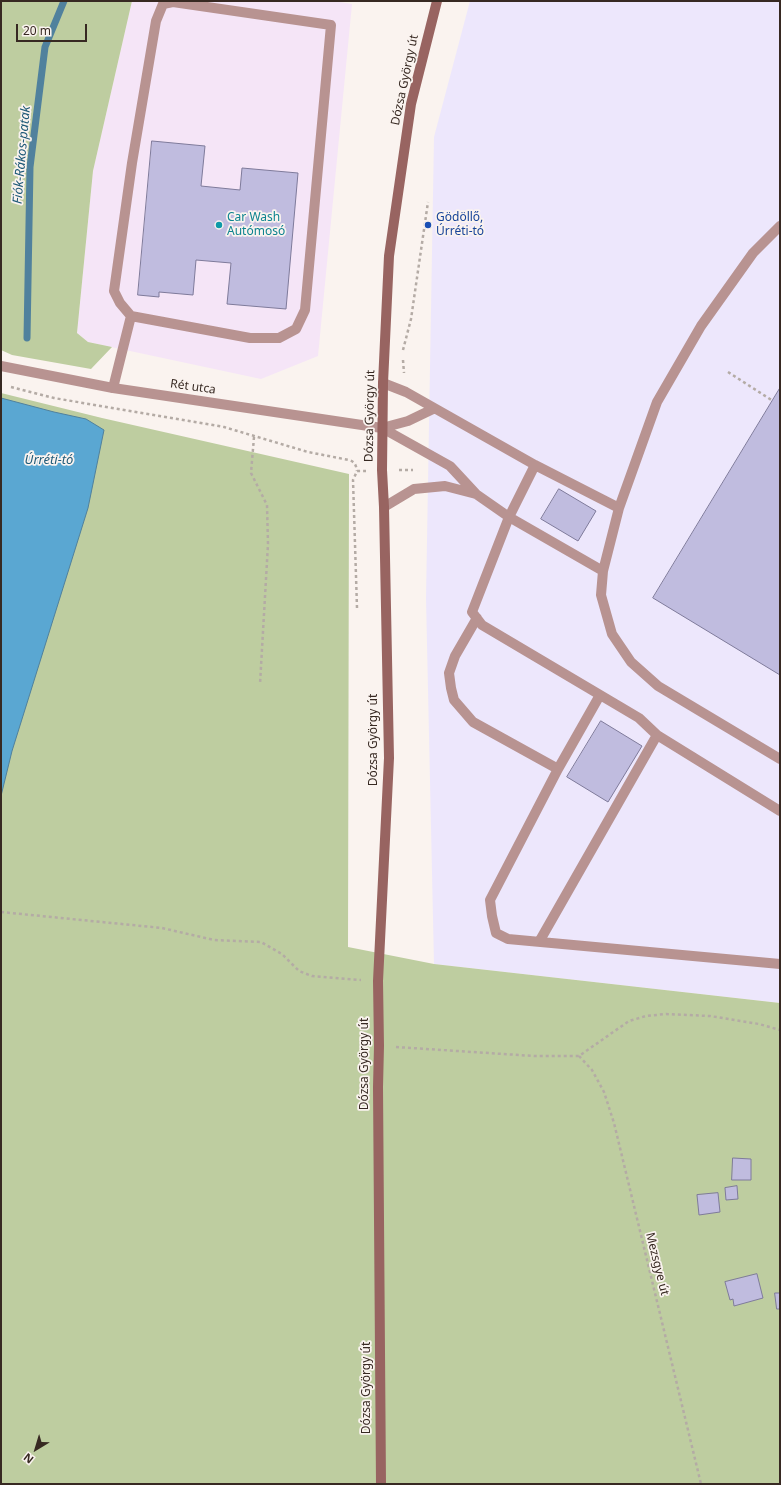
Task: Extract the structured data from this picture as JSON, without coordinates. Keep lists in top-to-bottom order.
{
  "streets": {
    "main road": ["Dózsa György út"],
    "street": ["Rét utca"],
    "path": ["Mezsgye út"]
  },
  "crossings": [
    ["Dózsa György út", "Rét utca"]
  ],
  "water": ["Fiók-Rákos-patak", "Úrréti-tó"],
  "places": ["Car Wash Autómosó", "Gödöllő, Úrréti-tó"],
  "scale_bar": "20 m",
  "north": "bottom left"
}
